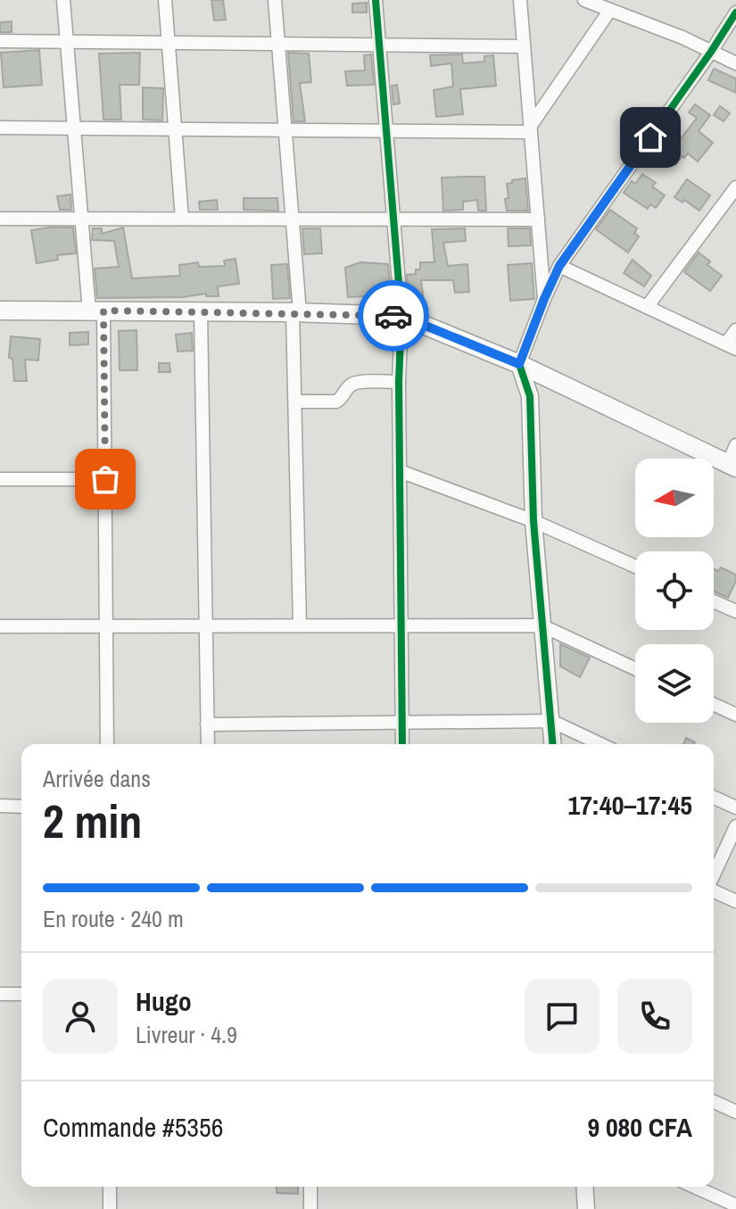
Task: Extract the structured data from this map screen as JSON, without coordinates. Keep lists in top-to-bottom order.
{
  "north": "left",
  "page": {
    "heading": ["2 min", "Arrivée dans", "17:40–17:45"],
    "panel": [
      "Hugo",
      "Livreur · 4.9",
      "Commande #5356",
      "9 080 CFA"
    ],
    "bar": "En route · 240 m"
  }
}
